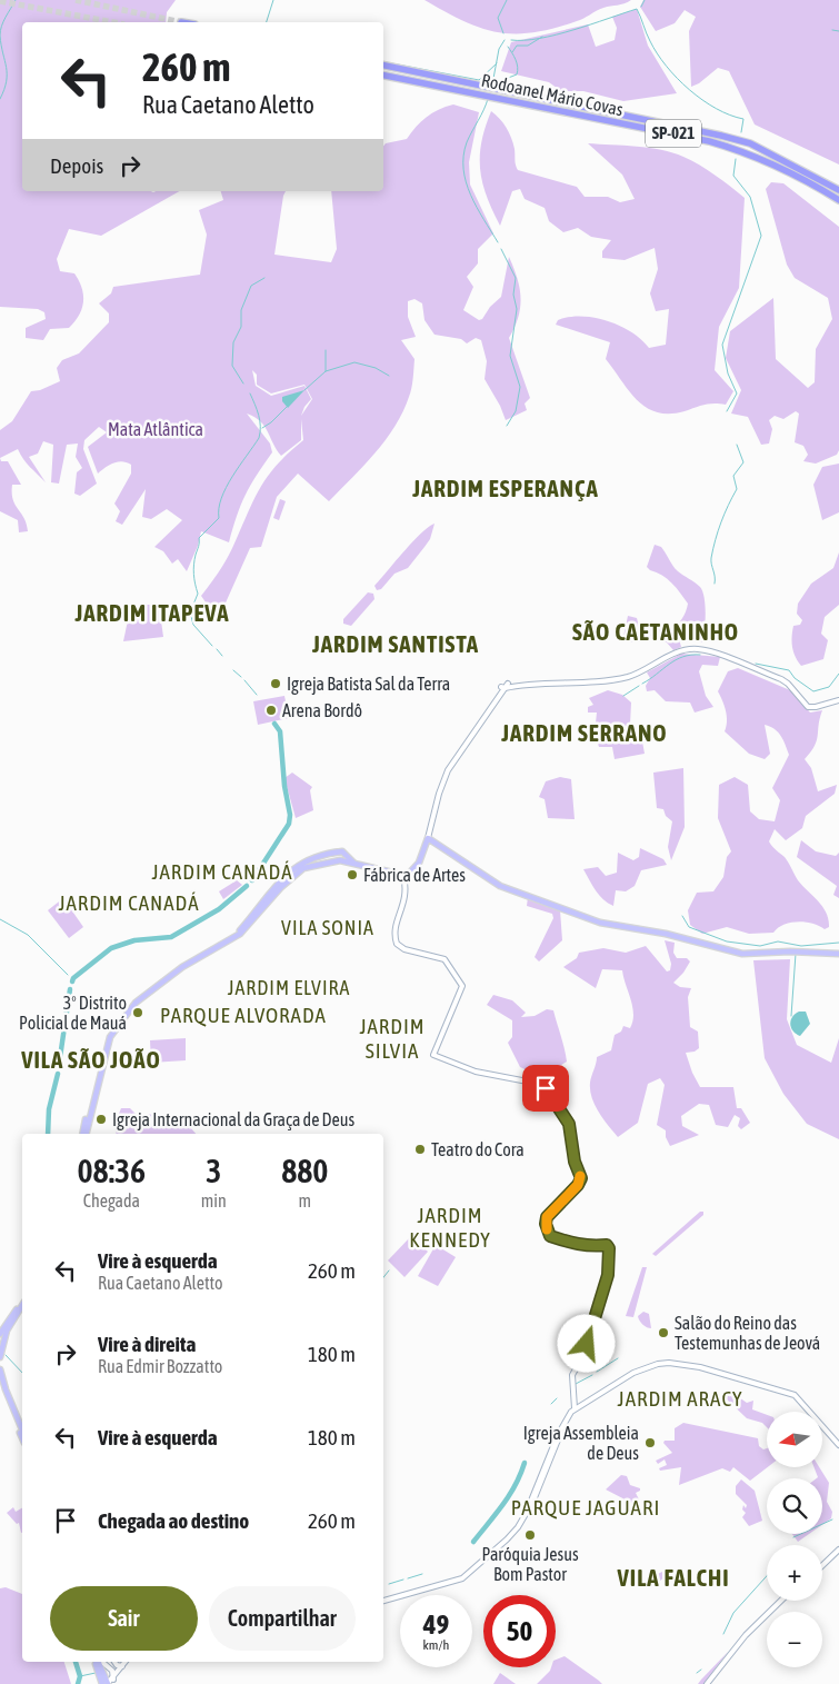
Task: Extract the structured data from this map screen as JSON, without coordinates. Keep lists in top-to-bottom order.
{
  "streets": {
    "highway": ["Rodoanel Mário Covas", "SP-021"]
  },
  "districts": [
    "JARDIM ESPERANÇA",
    "JARDIM ITAPEVA",
    "SÃO CAETANINHO",
    "JARDIM SANTISTA",
    "JARDIM SERRANO",
    "JARDIM CANADÁ",
    "JARDIM CANADÁ",
    "VILA SONIA",
    "JARDIM ELVIRA",
    "PARQUE ALVORADA",
    "JARDIM SILVIA",
    "VILA SÃO JOÃO",
    "JARDIM KENNEDY",
    "JARDIM ARACY",
    "PARQUE JAGUARI",
    "VILA FALCHI"
  ],
  "parks": ["Mata Atlântica"],
  "places": [
    "Igreja Batista Sal da Terra",
    "Arena Bordô",
    "Fábrica de Artes",
    "3º Distrito Policial de Mauá",
    "Igreja Internacional da Graça de Deus",
    "Teatro do Cora",
    "Salão do Reino das Testemunhas de Jeová",
    "Igreja Assembleia de Deus",
    "Paróquia Jesus Bom Pastor"
  ],
  "north": "left",
  "page": {
    "turn": ["260 m", "Rua Caetano Aletto"],
    "then": "Depois",
    "eta": [
      "08:36",
      "Chegada",
      "3",
      "min",
      "880",
      "m"
    ],
    "list": [
      {
        "name": "Vire à esquerda",
        "note": "Rua Caetano Aletto",
        "value": "260 m"
      },
      {
        "name": "Vire à direita",
        "note": "Rua Edmir Bozzatto",
        "value": "180 m"
      },
      {
        "name": "Vire à esquerda",
        "value": "180 m"
      },
      {
        "name": "Chegada ao destino",
        "value": "260 m"
      }
    ],
    "map_buttons": ["+", "−"],
    "buttons": ["Sair", "Compartilhar"],
    "speed": "49 km/h",
    "limit": "50"
  }
}
